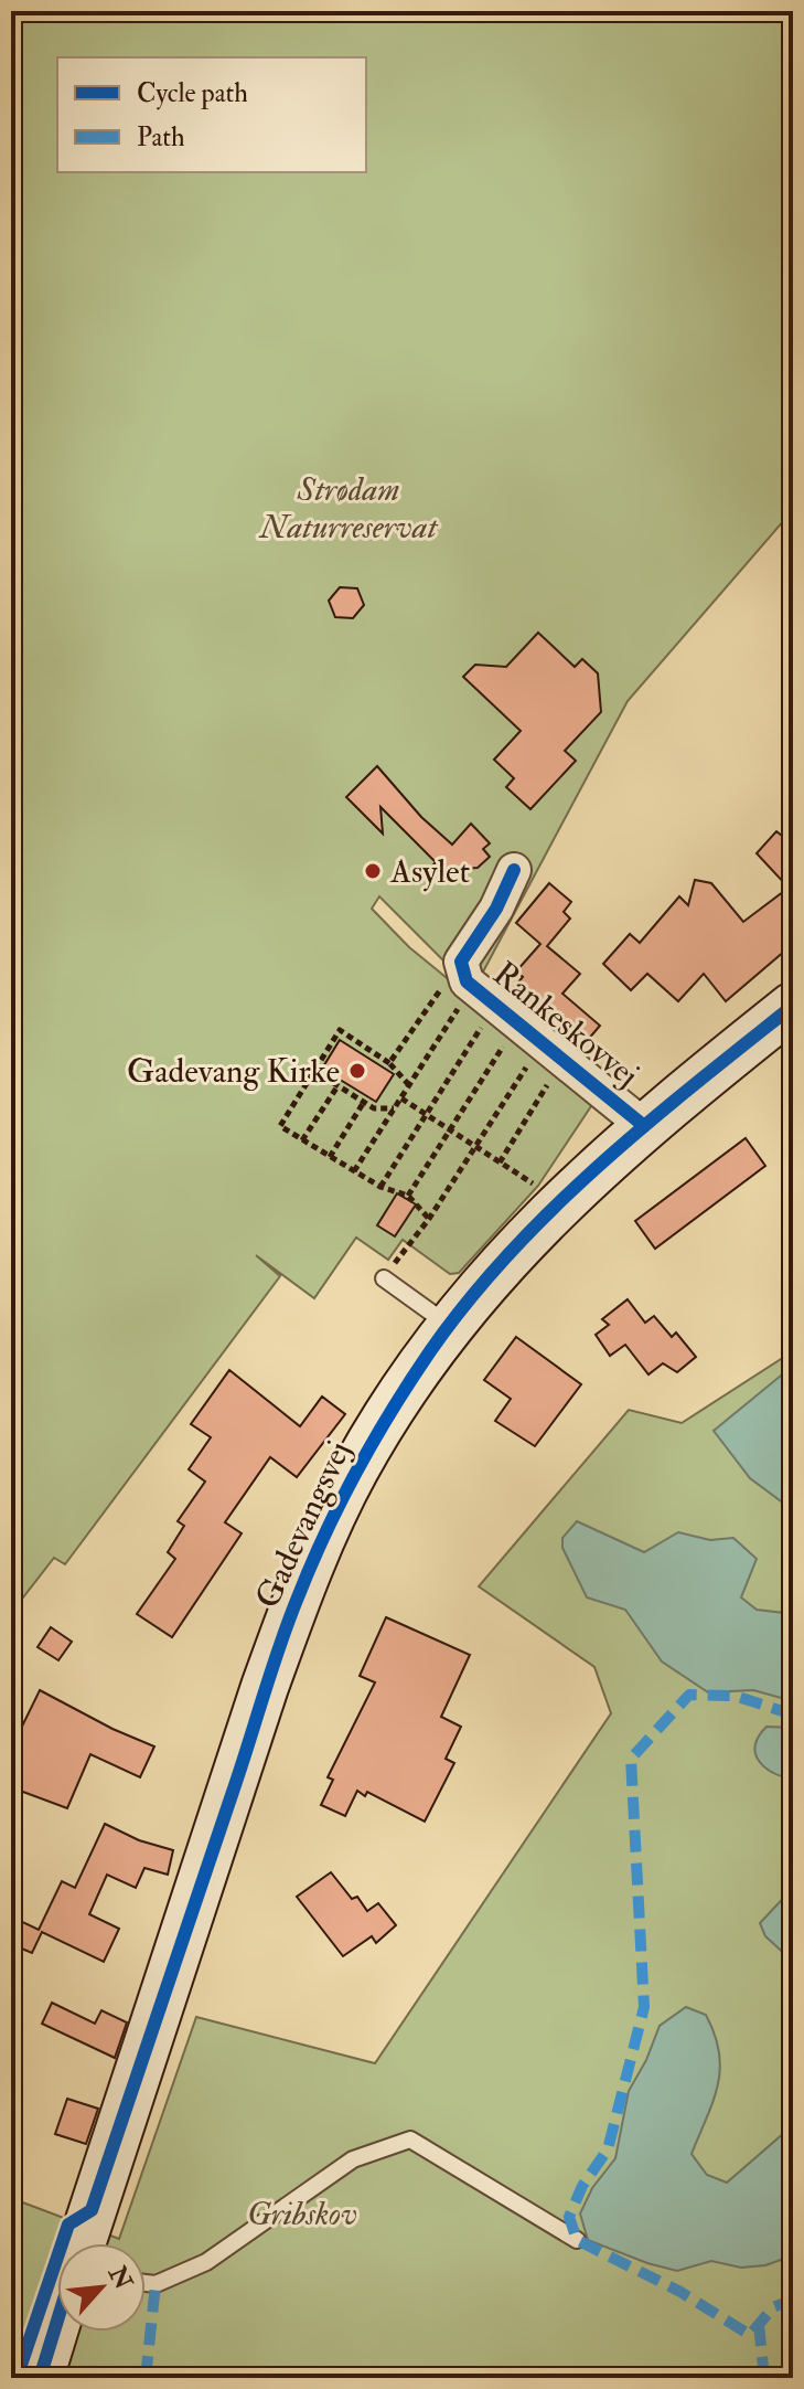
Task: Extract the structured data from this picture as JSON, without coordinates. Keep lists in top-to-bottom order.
{
  "streets": {
    "street": ["Rankeskovvej", "Gadevangsvej"]
  },
  "crossings": [
    ["Rankeskovvej", "Gadevangsvej"]
  ],
  "parks": ["Strødam Naturreservat", "Gribskov"],
  "places": ["Asylet", "Gadevang Kirke"],
  "legend": ["Cycle path", "Path"],
  "north": "top right"
}
